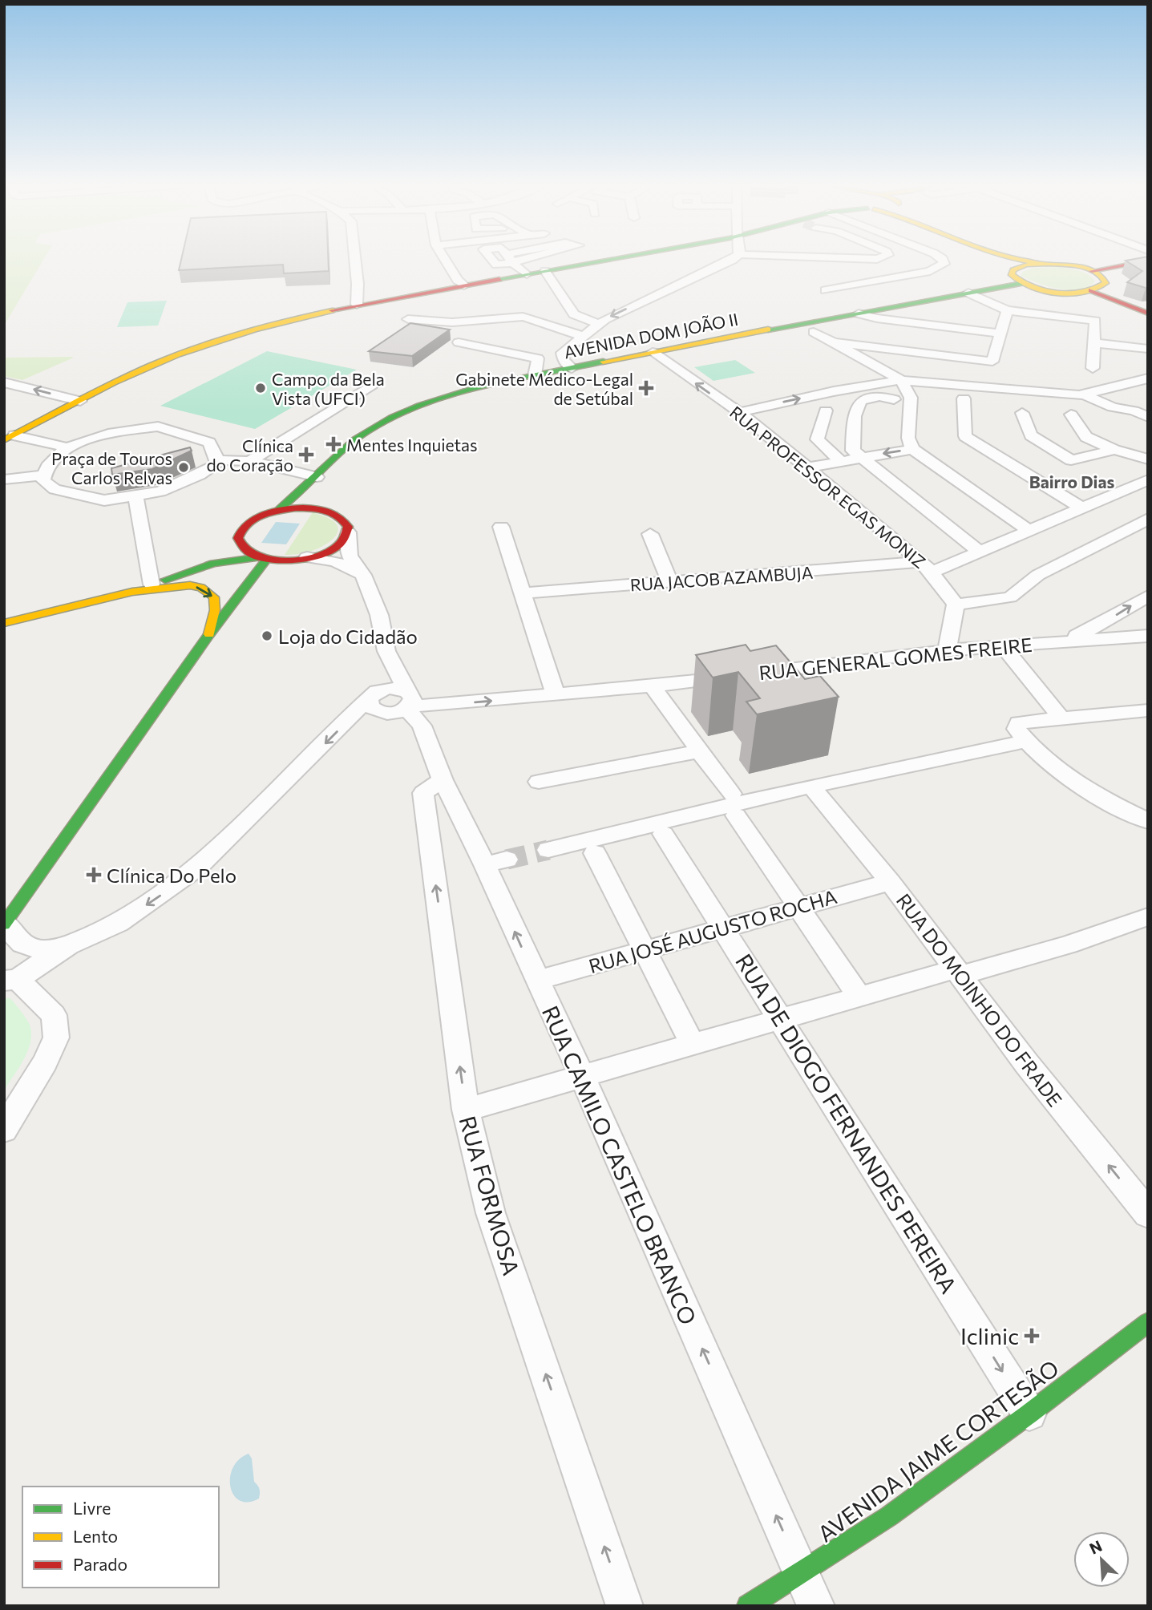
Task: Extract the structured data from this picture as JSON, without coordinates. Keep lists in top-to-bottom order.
{
  "streets": {
    "main road": ["AVENIDA DOM JOÃO II", "AVENIDA JAIME CORTESÃO"],
    "street": [
      "RUA PROFESSOR EGAS MONIZ",
      "RUA JACOB AZAMBUJA",
      "RUA GENERAL GOMES FREIRE",
      "RUA JOSÉ AUGUSTO ROCHA",
      "RUA DO MOINHO DO FRADE",
      "RUA DE DIOGO FERNANDES PEREIRA",
      "RUA CAMILO CASTELO BRANCO",
      "RUA FORMOSA"
    ]
  },
  "crossings": [
    ["AVENIDA DOM JOÃO II", "RUA PROFESSOR EGAS MONIZ"],
    ["RUA PROFESSOR EGAS MONIZ", "RUA JACOB AZAMBUJA"],
    ["RUA GENERAL GOMES FREIRE", "RUA CAMILO CASTELO BRANCO"],
    ["RUA JOSÉ AUGUSTO ROCHA", "RUA DO MOINHO DO FRADE"],
    ["RUA JOSÉ AUGUSTO ROCHA", "RUA DE DIOGO FERNANDES PEREIRA"],
    ["RUA JOSÉ AUGUSTO ROCHA", "RUA CAMILO CASTELO BRANCO"],
    ["RUA DE DIOGO FERNANDES PEREIRA", "AVENIDA JAIME CORTESÃO"],
    ["RUA CAMILO CASTELO BRANCO", "RUA FORMOSA"],
    ["RUA CAMILO CASTELO BRANCO", "AVENIDA JAIME CORTESÃO"]
  ],
  "one_way": [
    "RUA DO MOINHO DO FRADE",
    "RUA DE DIOGO FERNANDES PEREIRA",
    "RUA CAMILO CASTELO BRANCO",
    "RUA FORMOSA"
  ],
  "districts": ["Bairro Dias"],
  "places": {
    "other": ["Campo da Bela Vista (UFCI)", "Praça de Touros Carlos Relvas", "Loja do Cidadão"],
    "health": [
      "Gabinete Médico-Legal de Setúbal",
      "Mentes Inquietas",
      "Clínica do Coração",
      "Clínica Do Pelo",
      "Iclinic"
    ]
  },
  "legend": ["Livre", "Lento", "Parado"],
  "north": "top left"
}
